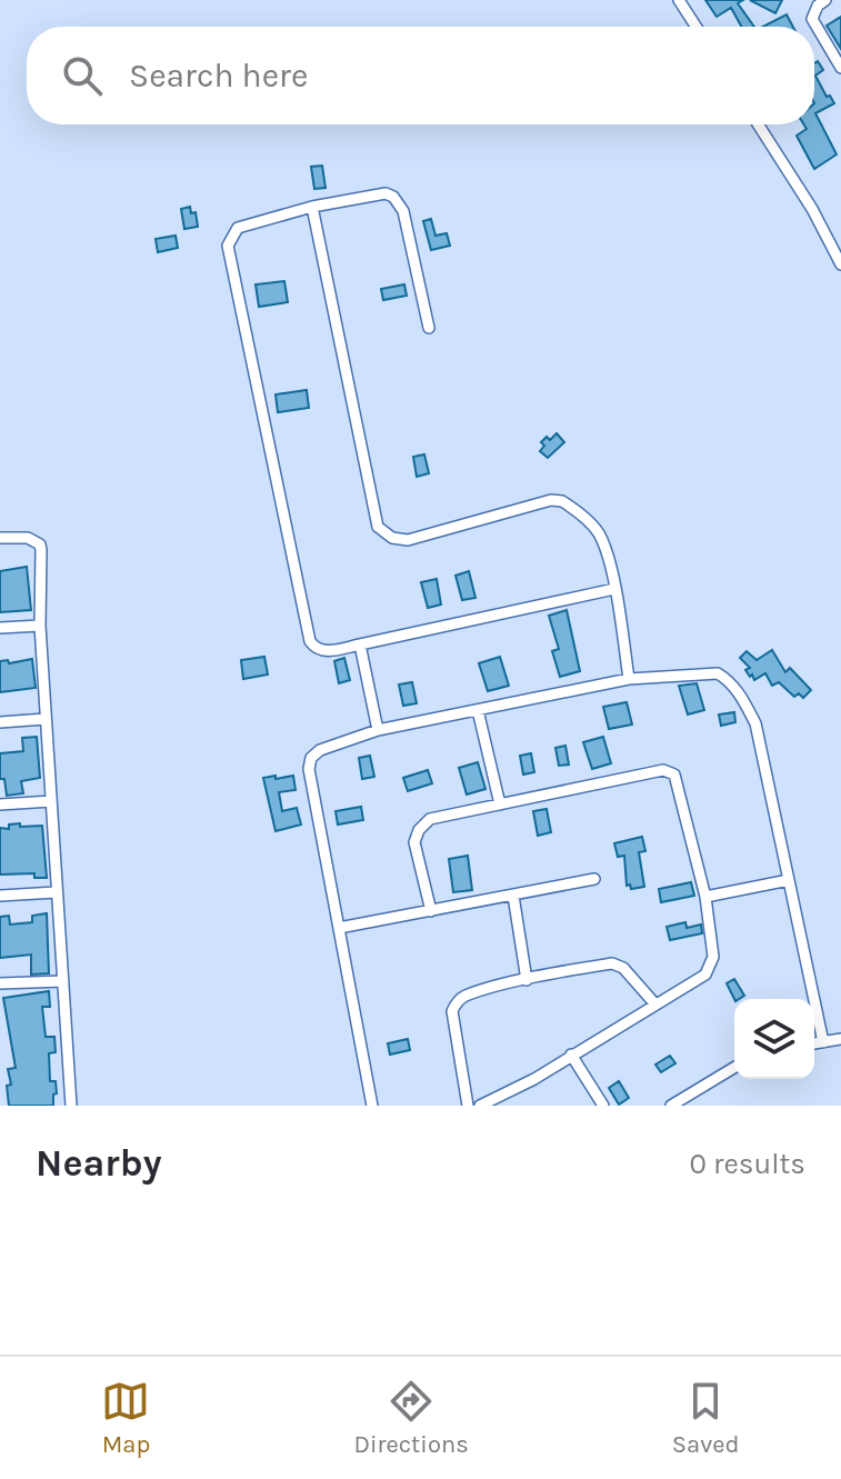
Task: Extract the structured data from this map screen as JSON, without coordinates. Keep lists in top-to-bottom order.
{
  "page": {
    "search": "Search here",
    "heading": ["Nearby", "0 results"],
    "nav": ["Map", "Directions", "Saved"]
  }
}
